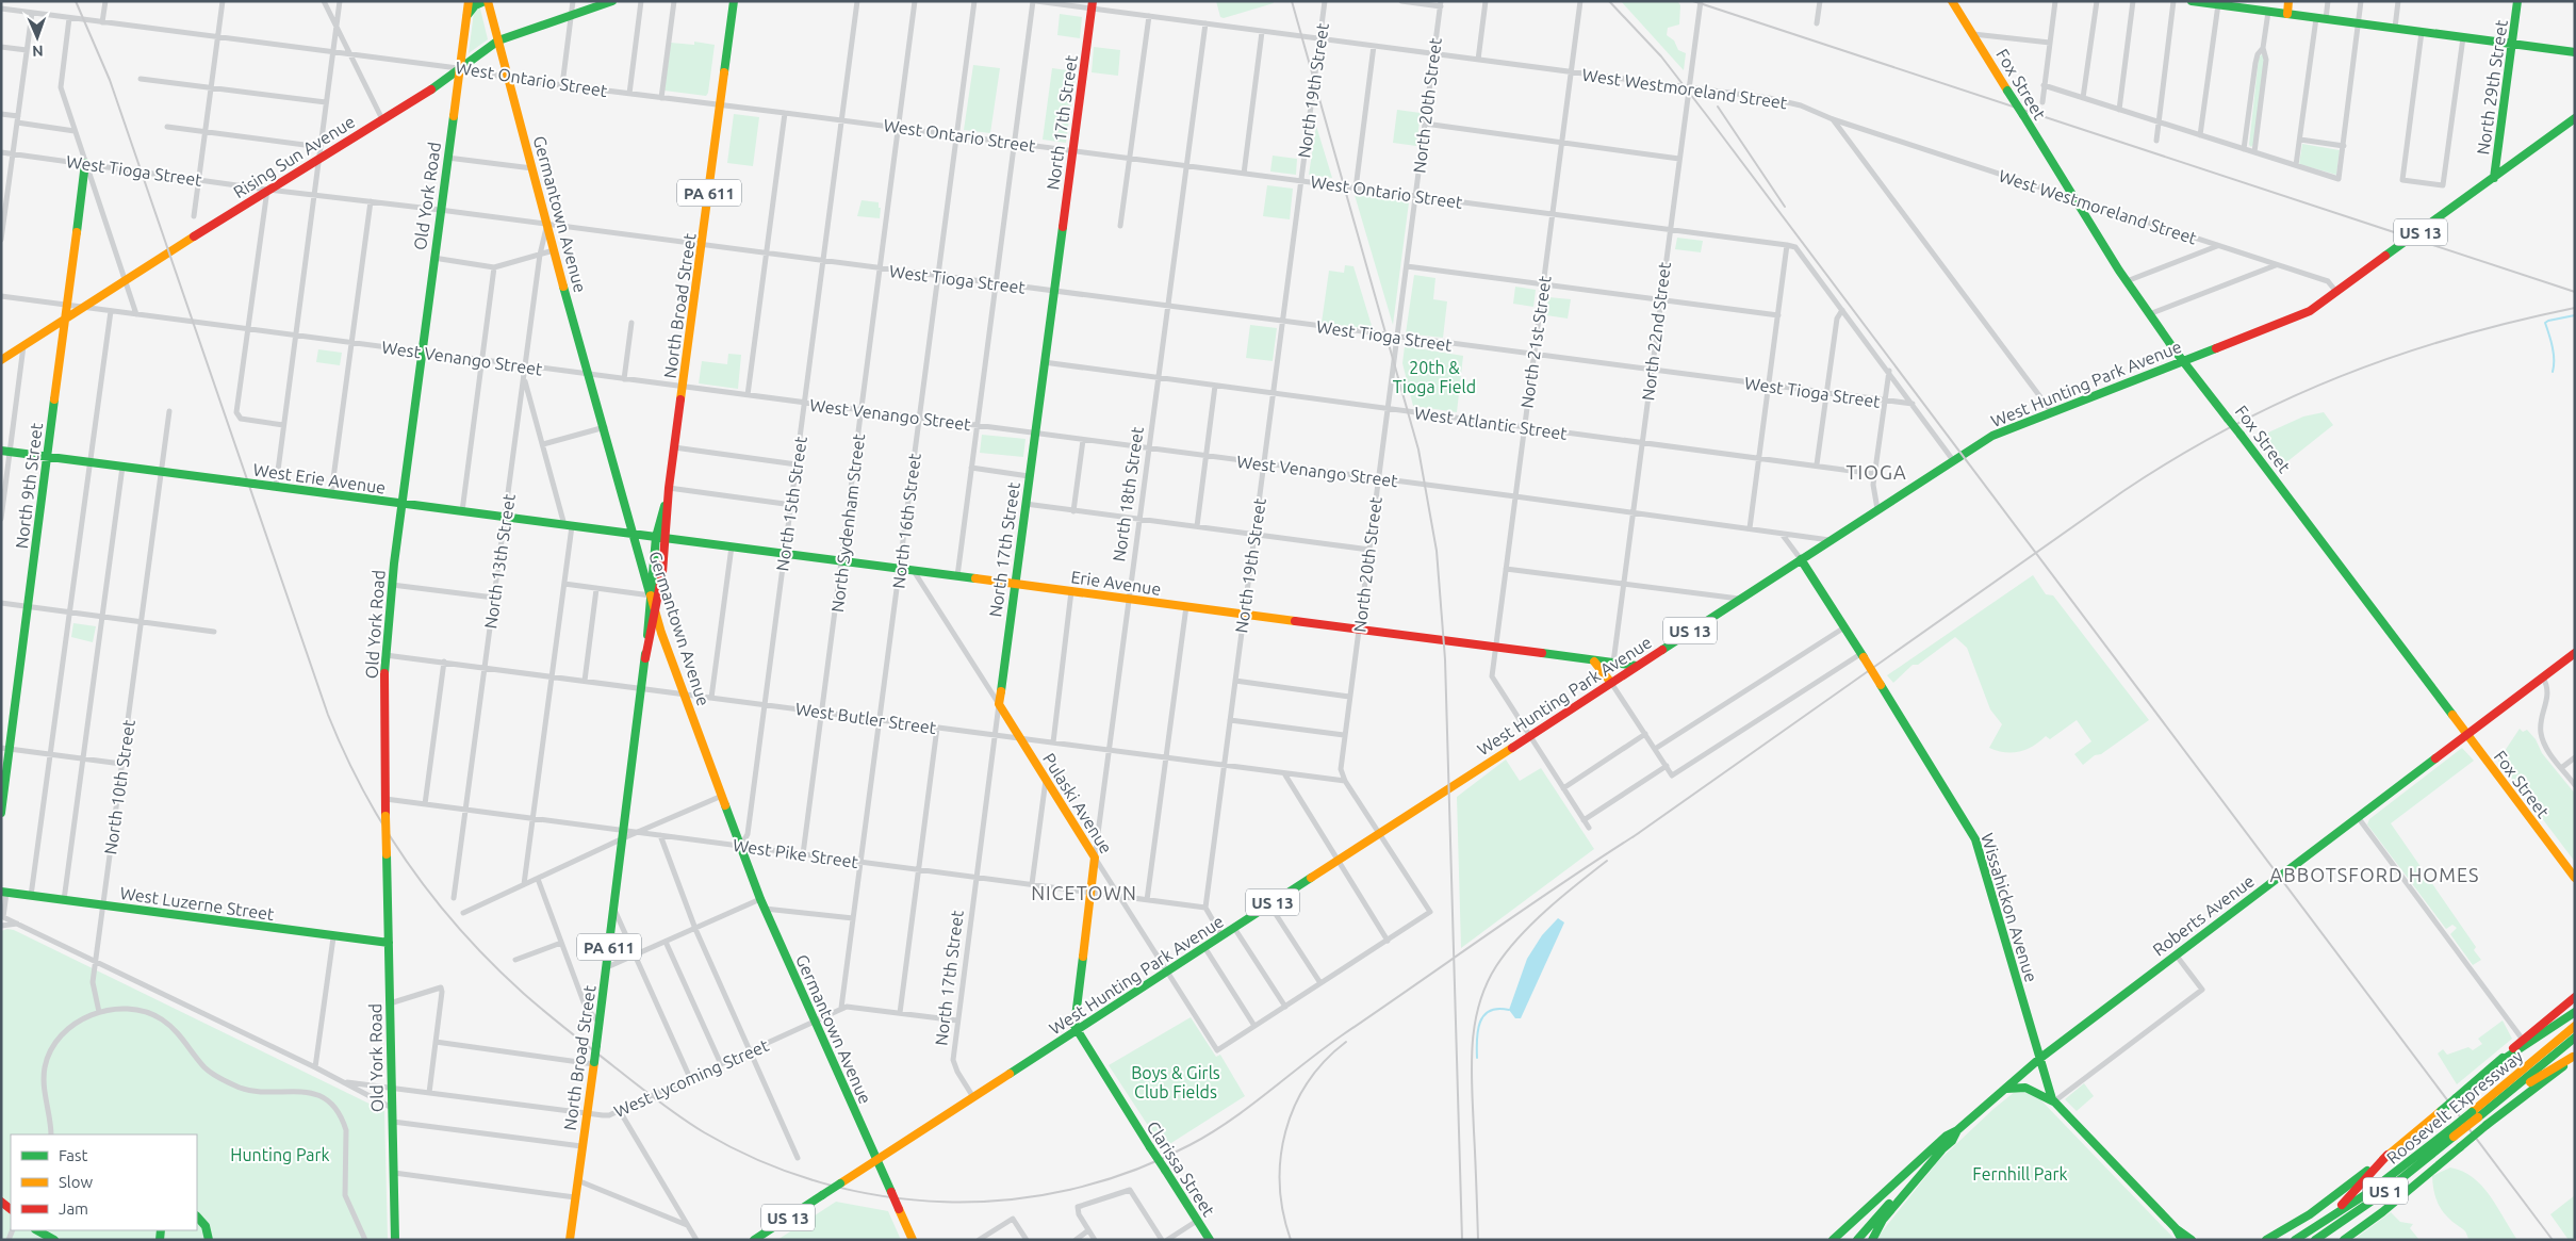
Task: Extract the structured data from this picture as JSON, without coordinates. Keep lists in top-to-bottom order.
{
  "streets": {
    "main road": [
      "Fox Street",
      "North 29th Street",
      "North 17th Street",
      "Rising Sun Avenue",
      "PA 611",
      "Old York Road",
      "Germantown Avenue",
      "US 13",
      "North Broad Street",
      "West Hunting Park Avenue",
      "West Erie Avenue",
      "North 9th Street",
      "North 18th Street",
      "Erie Avenue",
      "Pulaski Avenue",
      "West Luzerne Street",
      "Wissahickon Avenue",
      "Roberts Avenue",
      "Roosevelt Expressway",
      "Clarissa Street",
      "US 1"
    ],
    "street": [
      "West Ontario Street",
      "West Westmoreland Street",
      "North 19th Street",
      "North 20th Street",
      "West Tioga Street",
      "North 22nd Street",
      "North 21st Street",
      "West Venango Street",
      "West Atlantic Street",
      "North 15th Street",
      "North 16th Street",
      "North Sydenham Street",
      "North 13th Street",
      "West Butler Street",
      "North 10th Street",
      "West Pike Street",
      "West Lycoming Street"
    ]
  },
  "crossings": [
    ["West Ontario Street", "North 19th Street"],
    ["West Ontario Street", "North 20th Street"],
    ["West Ontario Street", "North 17th Street"],
    ["West Ontario Street", "Rising Sun Avenue"],
    ["West Ontario Street", "Old York Road"],
    ["West Ontario Street", "Germantown Avenue"],
    ["West Ontario Street", "North Broad Street"],
    ["West Ontario Street", "North 22nd Street"],
    ["West Ontario Street", "North 21st Street"],
    ["West Ontario Street", "North 18th Street"],
    ["West Ontario Street", "North 15th Street"],
    ["West Ontario Street", "North 16th Street"],
    ["West Ontario Street", "North Sydenham Street"],
    ["Fox Street", "West Westmoreland Street"],
    ["Fox Street", "West Hunting Park Avenue"],
    ["Fox Street", "Roberts Avenue"],
    ["North 29th Street", "West Hunting Park Avenue"],
    ["West Westmoreland Street", "North 19th Street"],
    ["West Westmoreland Street", "North 20th Street"],
    ["West Westmoreland Street", "North 17th Street"],
    ["West Westmoreland Street", "North 22nd Street"],
    ["West Westmoreland Street", "North 21st Street"],
    ["West Westmoreland Street", "West Hunting Park Avenue"],
    ["West Westmoreland Street", "North 18th Street"],
    ["North 19th Street", "West Tioga Street"],
    ["North 19th Street", "West Venango Street"],
    ["North 19th Street", "West Atlantic Street"],
    ["North 19th Street", "Erie Avenue"],
    ["North 19th Street", "West Butler Street"],
    ["North 19th Street", "West Pike Street"],
    ["North 20th Street", "West Tioga Street"],
    ["North 20th Street", "West Venango Street"],
    ["North 20th Street", "West Hunting Park Avenue"],
    ["North 20th Street", "West Atlantic Street"],
    ["North 20th Street", "Erie Avenue"],
    ["North 20th Street", "West Butler Street"],
    ["North 17th Street", "West Tioga Street"],
    ["North 17th Street", "West Venango Street"],
    ["North 17th Street", "West Hunting Park Avenue"],
    ["North 17th Street", "West Atlantic Street"],
    ["North 17th Street", "Erie Avenue"],
    ["North 17th Street", "West Butler Street"],
    ["North 17th Street", "Pulaski Avenue"],
    ["North 17th Street", "West Pike Street"],
    ["Rising Sun Avenue", "West Tioga Street"],
    ["Rising Sun Avenue", "Old York Road"],
    ["Rising Sun Avenue", "Germantown Avenue"],
    ["Rising Sun Avenue", "West Venango Street"],
    ["Rising Sun Avenue", "North 9th Street"],
    ["West Tioga Street", "Old York Road"],
    ["West Tioga Street", "Germantown Avenue"],
    ["West Tioga Street", "North Broad Street"],
    ["West Tioga Street", "North 22nd Street"],
    ["West Tioga Street", "North 21st Street"],
    ["West Tioga Street", "North 9th Street"],
    ["West Tioga Street", "North 18th Street"],
    ["West Tioga Street", "North 15th Street"],
    ["West Tioga Street", "North 16th Street"],
    ["West Tioga Street", "North Sydenham Street"],
    ["West Tioga Street", "North 13th Street"],
    ["Old York Road", "West Venango Street"],
    ["Old York Road", "West Erie Avenue"],
    ["Old York Road", "West Butler Street"],
    ["Old York Road", "West Pike Street"],
    ["Old York Road", "West Luzerne Street"],
    ["Old York Road", "West Lycoming Street"],
    ["Germantown Avenue", "North Broad Street"],
    ["Germantown Avenue", "West Venango Street"],
    ["Germantown Avenue", "West Hunting Park Avenue"],
    ["Germantown Avenue", "West Erie Avenue"],
    ["Germantown Avenue", "North 15th Street"],
    ["Germantown Avenue", "North 13th Street"],
    ["Germantown Avenue", "Erie Avenue"],
    ["Germantown Avenue", "West Butler Street"],
    ["Germantown Avenue", "West Pike Street"],
    ["Germantown Avenue", "West Lycoming Street"],
    ["North Broad Street", "West Venango Street"],
    ["North Broad Street", "Erie Avenue"],
    ["North Broad Street", "West Butler Street"],
    ["North Broad Street", "West Pike Street"],
    ["North Broad Street", "West Lycoming Street"],
    ["North 22nd Street", "West Venango Street"],
    ["North 22nd Street", "West Atlantic Street"],
    ["North 22nd Street", "Erie Avenue"],
    ["North 21st Street", "West Venango Street"],
    ["North 21st Street", "West Hunting Park Avenue"],
    ["North 21st Street", "West Atlantic Street"],
    ["North 21st Street", "Erie Avenue"],
    ["West Venango Street", "West Hunting Park Avenue"],
    ["West Venango Street", "North 9th Street"],
    ["West Venango Street", "North 18th Street"],
    ["West Venango Street", "North 15th Street"],
    ["West Venango Street", "North 16th Street"],
    ["West Venango Street", "North Sydenham Street"],
    ["West Venango Street", "North 13th Street"],
    ["West Hunting Park Avenue", "North 18th Street"],
    ["West Hunting Park Avenue", "Erie Avenue"],
    ["West Hunting Park Avenue", "Pulaski Avenue"],
    ["West Hunting Park Avenue", "Wissahickon Avenue"],
    ["West Hunting Park Avenue", "Clarissa Street"],
    ["West Atlantic Street", "North 18th Street"],
    ["West Erie Avenue", "North 9th Street"],
    ["West Erie Avenue", "North 13th Street"],
    ["West Erie Avenue", "Erie Avenue"],
    ["West Erie Avenue", "North 10th Street"],
    ["North 18th Street", "Erie Avenue"],
    ["North 18th Street", "West Butler Street"],
    ["North 18th Street", "Pulaski Avenue"],
    ["North 18th Street", "West Pike Street"],
    ["North 18th Street", "Clarissa Street"],
    ["North 15th Street", "Erie Avenue"],
    ["North 15th Street", "West Butler Street"],
    ["North 15th Street", "West Pike Street"],
    ["North 16th Street", "Erie Avenue"],
    ["North 16th Street", "West Butler Street"],
    ["North 16th Street", "West Pike Street"],
    ["North Sydenham Street", "Erie Avenue"],
    ["North Sydenham Street", "West Butler Street"],
    ["North Sydenham Street", "West Pike Street"],
    ["North 13th Street", "West Butler Street"],
    ["North 13th Street", "West Pike Street"],
    ["Erie Avenue", "Pulaski Avenue"],
    ["West Butler Street", "Pulaski Avenue"],
    ["North 10th Street", "West Luzerne Street"],
    ["North 10th Street", "West Lycoming Street"],
    ["Pulaski Avenue", "West Pike Street"],
    ["Wissahickon Avenue", "Roberts Avenue"]
  ],
  "districts": ["TIOGA", "ABBOTSFORD HOMES", "NICETOWN"],
  "parks": [
    "20th & Tioga Field",
    "Boys & Girls Club Fields",
    "Hunting Park",
    "Fernhill Park"
  ],
  "legend": ["Fast", "Slow", "Jam"],
  "north": "bottom"
}
